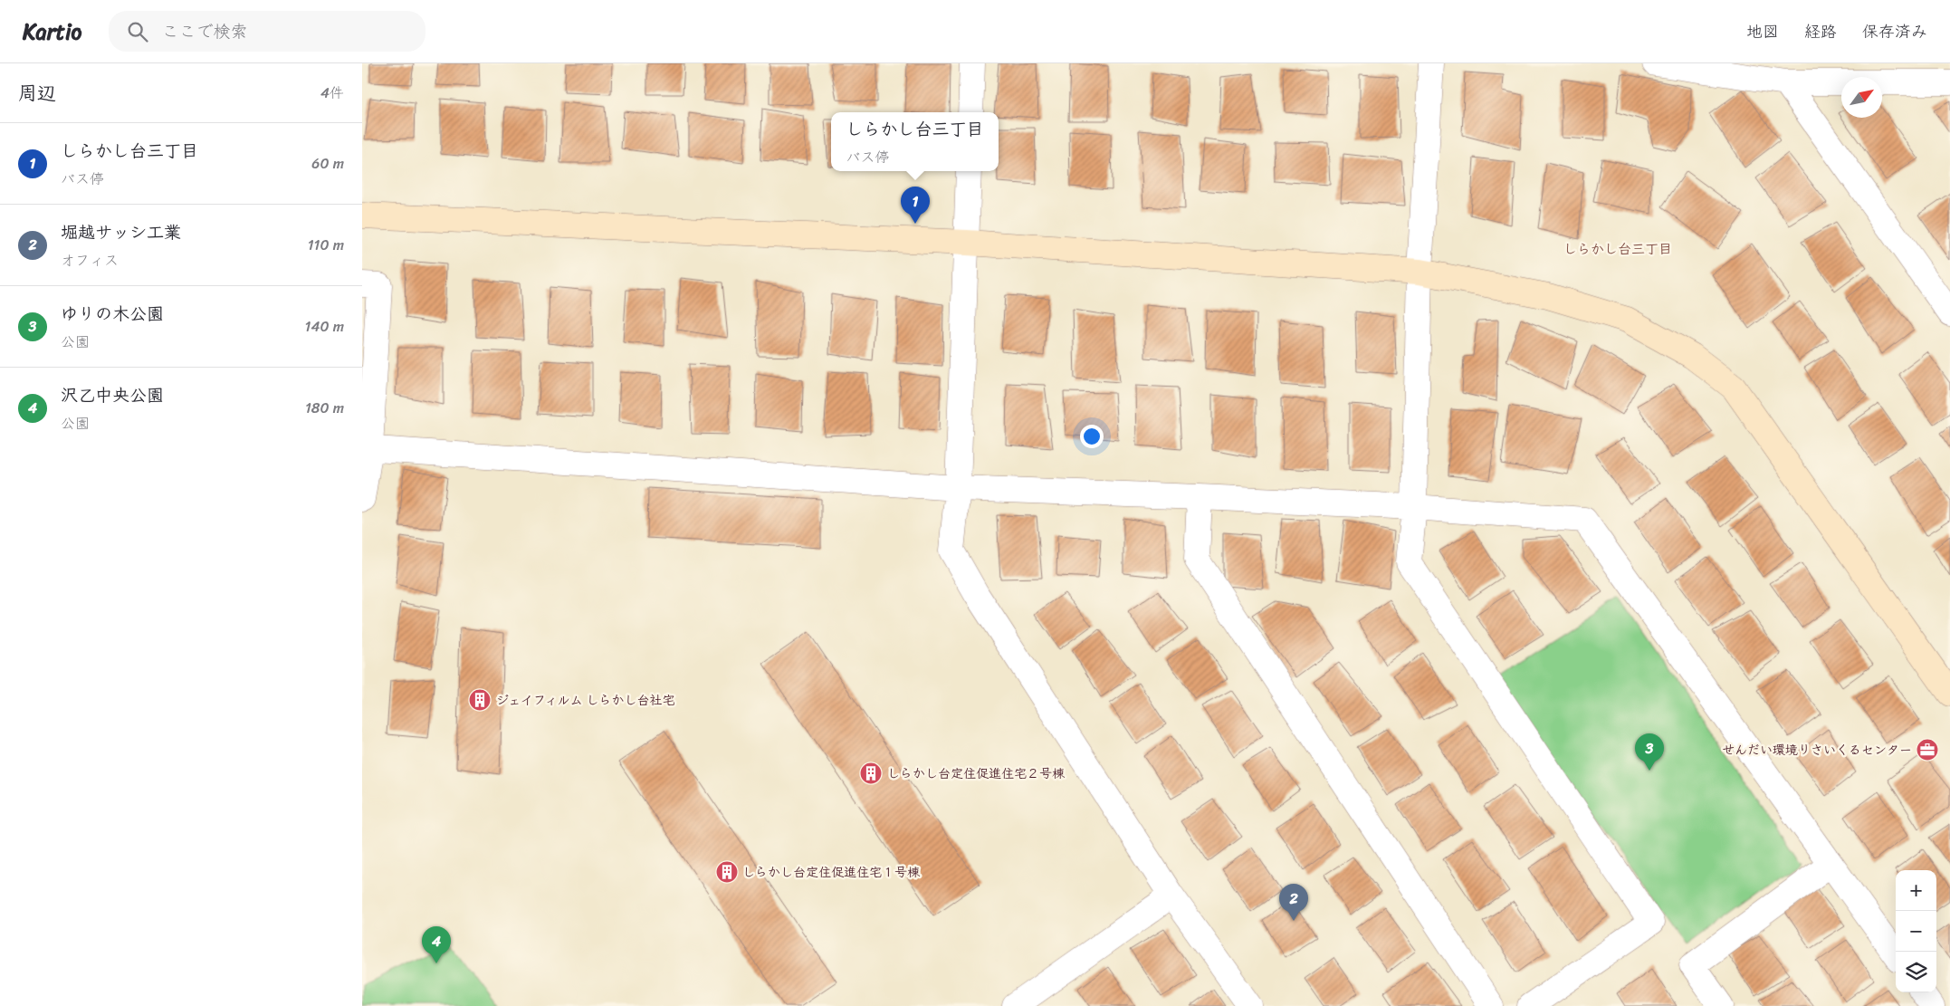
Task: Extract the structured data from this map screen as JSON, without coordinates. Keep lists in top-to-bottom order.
{
  "districts": ["しらかし台三丁目"],
  "places": {
    "building": ["ジェイフィルム しらかし台社宅", "しらかし台定住促進住宅２号棟", "しらかし台定住促進住宅１号棟"],
    "office": ["せんだい環境りさいくるセンター"]
  },
  "north": "top right",
  "page": {
    "header": "Kartio",
    "search": "ここで検索",
    "nav": ["地図", "経路", "保存済み"],
    "heading": ["周辺", "4件"],
    "popup": ["しらかし台三丁目", "バス停"],
    "list": [
      {
        "mark": "1",
        "name": "しらかし台三丁目",
        "note": "バス停",
        "value": "60 m"
      },
      {
        "mark": "2",
        "name": "堀越サッシ工業",
        "note": "オフィス",
        "value": "110 m"
      },
      {
        "mark": "3",
        "name": "ゆりの木公園",
        "note": "公園",
        "value": "140 m"
      },
      {
        "mark": "4",
        "name": "沢乙中央公園",
        "note": "公園",
        "value": "180 m"
      }
    ],
    "pins": [
      "1",
      "3",
      "2",
      "4"
    ],
    "map_buttons": ["+", "−"]
  }
}
